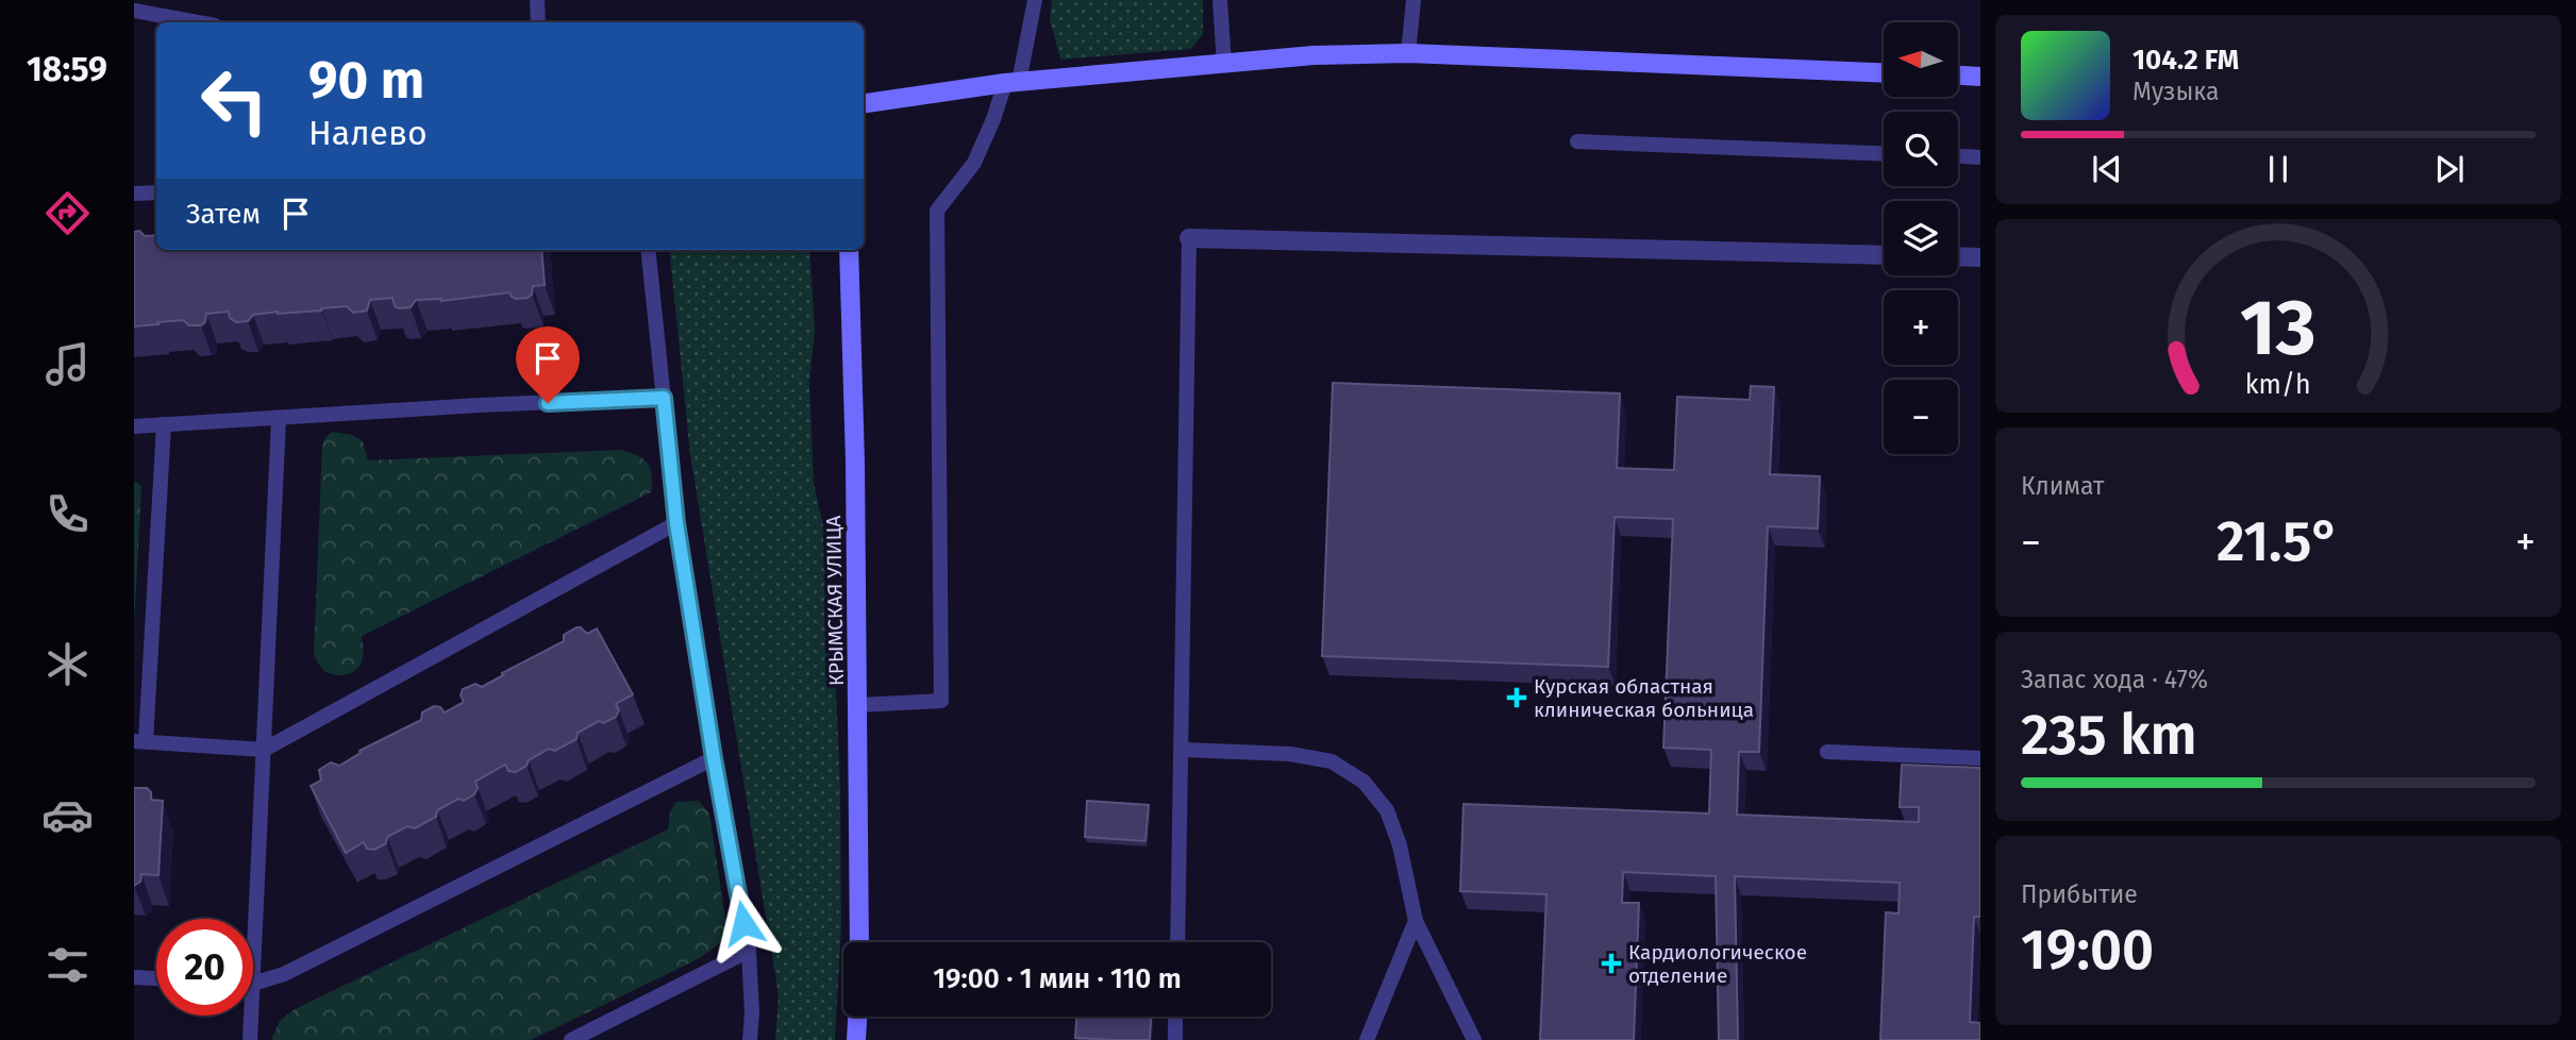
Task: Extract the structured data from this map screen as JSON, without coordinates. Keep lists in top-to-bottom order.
{
  "streets": {
    "street": ["КРЫМСКАЯ УЛИЦА"]
  },
  "places": {
    "health": ["Курская областная клиническая больница", "Кардиологическое отделение"]
  },
  "north": "left",
  "page": {
    "tabs": "18:59",
    "map_buttons": ["+", "−"],
    "turn": ["90 m", "Налево"],
    "song": ["104.2 FM", "Музыка"],
    "then": "Затем",
    "tile": [
      "Климат",
      ["Запас хода · 47%", "235 km"],
      ["Прибытие", "19:00"]
    ],
    "heat": ["−", "21.5°", "+"],
    "limit": "20",
    "trip": "19:00 · 1 мин · 110 m",
    "gauge": ["13", "km/h"]
  }
}
